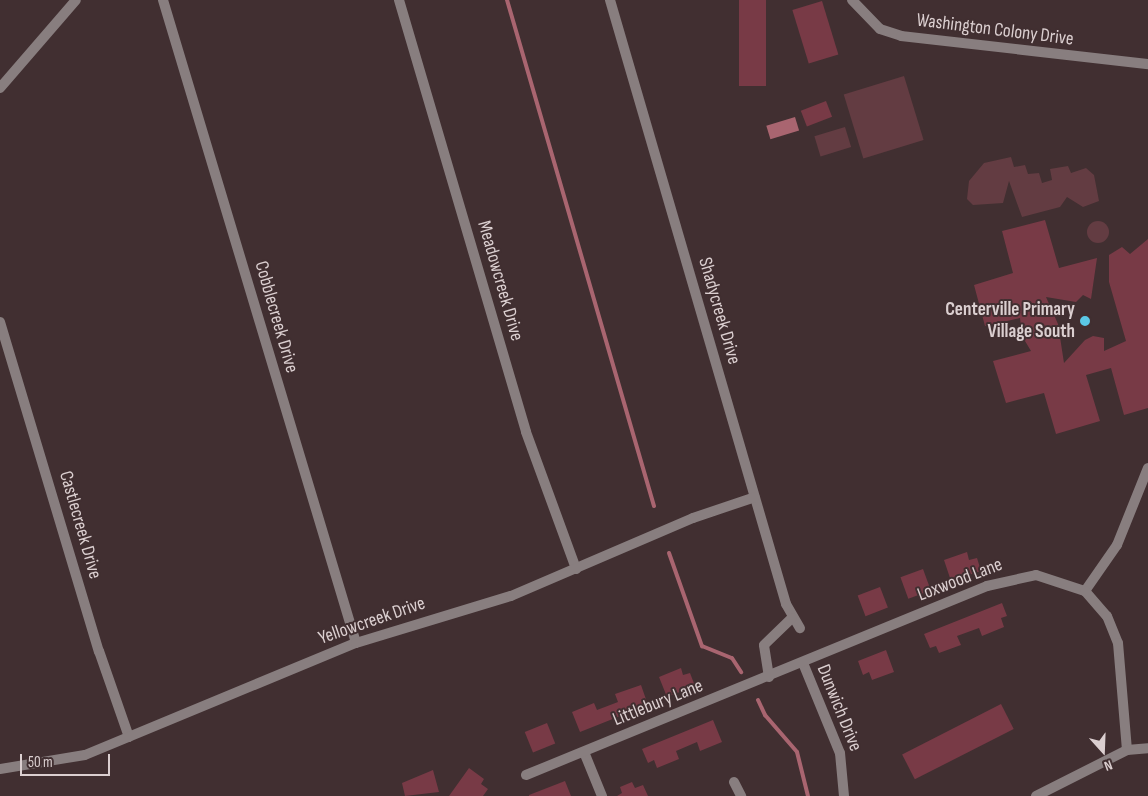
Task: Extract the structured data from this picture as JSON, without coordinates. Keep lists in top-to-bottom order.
{
  "streets": {
    "street": [
      "Washington Colony Drive",
      "Meadowcreek Drive",
      "Shadycreek Drive",
      "Cobblecreek Drive",
      "Castlecreek Drive",
      "Loxwood Lane",
      "Yellowcreek Drive",
      "Littlebury Lane",
      "Dunwich Drive"
    ]
  },
  "crossings": [
    ["Meadowcreek Drive", "Yellowcreek Drive"],
    ["Shadycreek Drive", "Yellowcreek Drive"],
    ["Cobblecreek Drive", "Yellowcreek Drive"],
    ["Castlecreek Drive", "Yellowcreek Drive"],
    ["Loxwood Lane", "Littlebury Lane"],
    ["Loxwood Lane", "Dunwich Drive"],
    ["Littlebury Lane", "Dunwich Drive"]
  ],
  "places": ["Centerville Primary Village South"],
  "scale_bar": "50 m",
  "north": "bottom"
}
